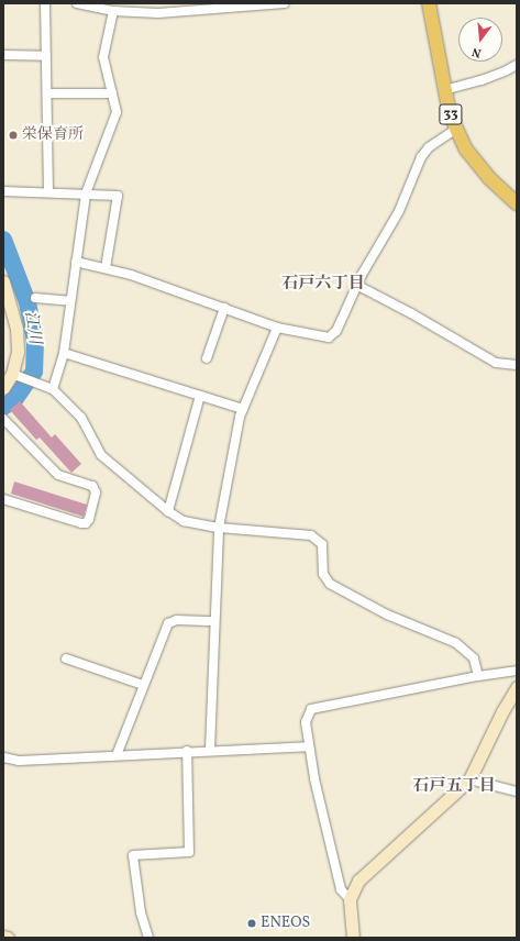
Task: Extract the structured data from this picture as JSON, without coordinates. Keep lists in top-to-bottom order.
{
  "streets": {
    "main road": ["33"]
  },
  "districts": ["石戸六丁目", "石戸五丁目"],
  "water": ["江川"],
  "places": ["栄保育所", "ENEOS"],
  "north": "bottom"
}
